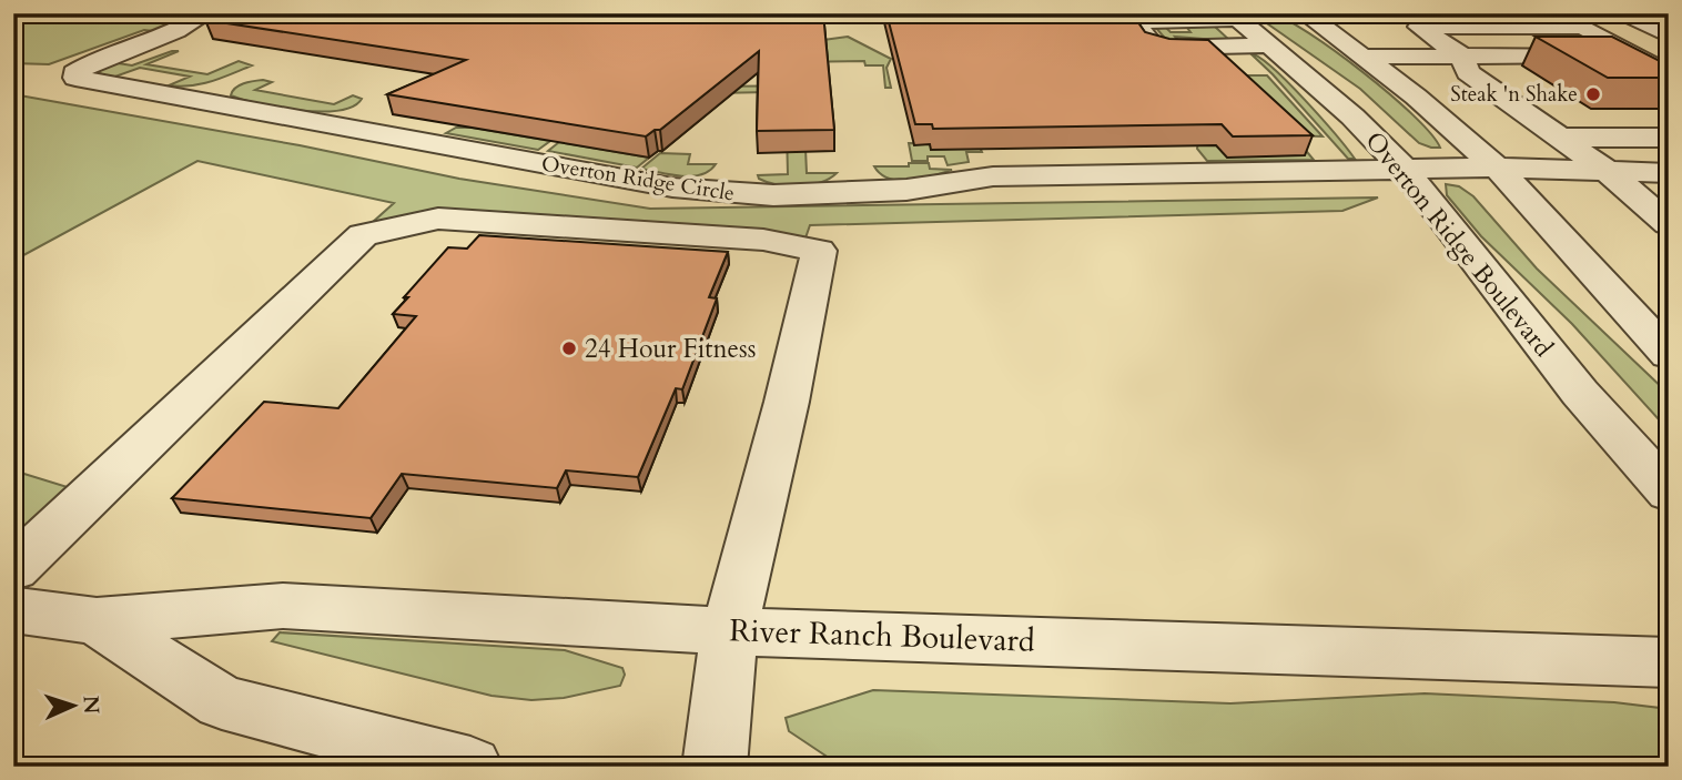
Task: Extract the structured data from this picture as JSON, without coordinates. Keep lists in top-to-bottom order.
{
  "streets": {
    "street": ["Overton Ridge Circle", "Overton Ridge Boulevard", "River Ranch Boulevard"]
  },
  "crossings": [
    ["Overton Ridge Circle", "Overton Ridge Boulevard"]
  ],
  "places": ["Steak 'n Shake", "24 Hour Fitness"],
  "north": "right"
}
